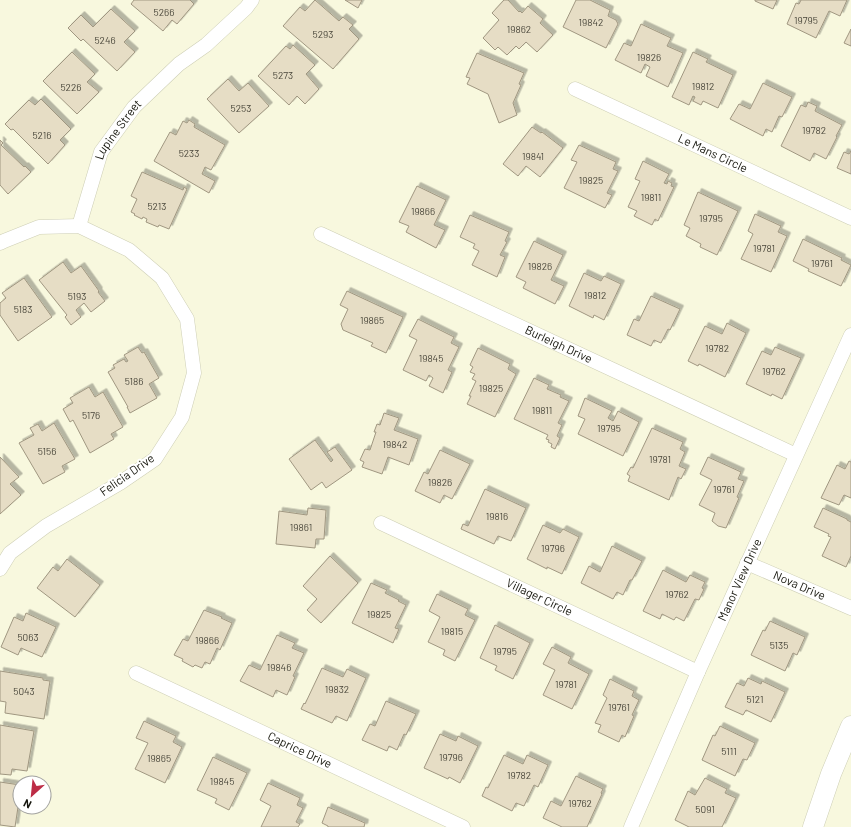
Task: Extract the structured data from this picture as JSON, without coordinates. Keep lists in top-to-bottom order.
{
  "streets": {
    "street": [
      "Lupine Street",
      "Le Mans Circle",
      "Burleigh Drive",
      "Felicia Drive",
      "Manor View Drive",
      "Nova Drive",
      "Villager Circle",
      "Caprice Drive"
    ]
  },
  "crossings": [
    ["Lupine Street", "Felicia Drive"],
    ["Burleigh Drive", "Manor View Drive"],
    ["Manor View Drive", "Nova Drive"],
    ["Manor View Drive", "Villager Circle"]
  ],
  "house_numbers": [
    "5266",
    "19795",
    "19842",
    "19862",
    "5293",
    "5246",
    "19826",
    "5273",
    "19812",
    "5226",
    "5253",
    "19782",
    "5216",
    "5233",
    "19841",
    "19825",
    "19811",
    "5213",
    "19866",
    "19795",
    "19781",
    "19761",
    "19826",
    "19812",
    "5193",
    "5183",
    "19865",
    "19782",
    "19845",
    "19762",
    "5186",
    "19825",
    "19811",
    "5176",
    "19795",
    "19842",
    "5156",
    "19781",
    "19826",
    "19761",
    "19816",
    "19861",
    "19796",
    "19762",
    "19825",
    "19815",
    "5063",
    "19866",
    "5135",
    "19795",
    "19846",
    "19781",
    "19832",
    "5043",
    "5121",
    "19761",
    "5111",
    "19796",
    "19865",
    "19782",
    "19845",
    "19762",
    "5091"
  ],
  "north": "bottom left"
}
